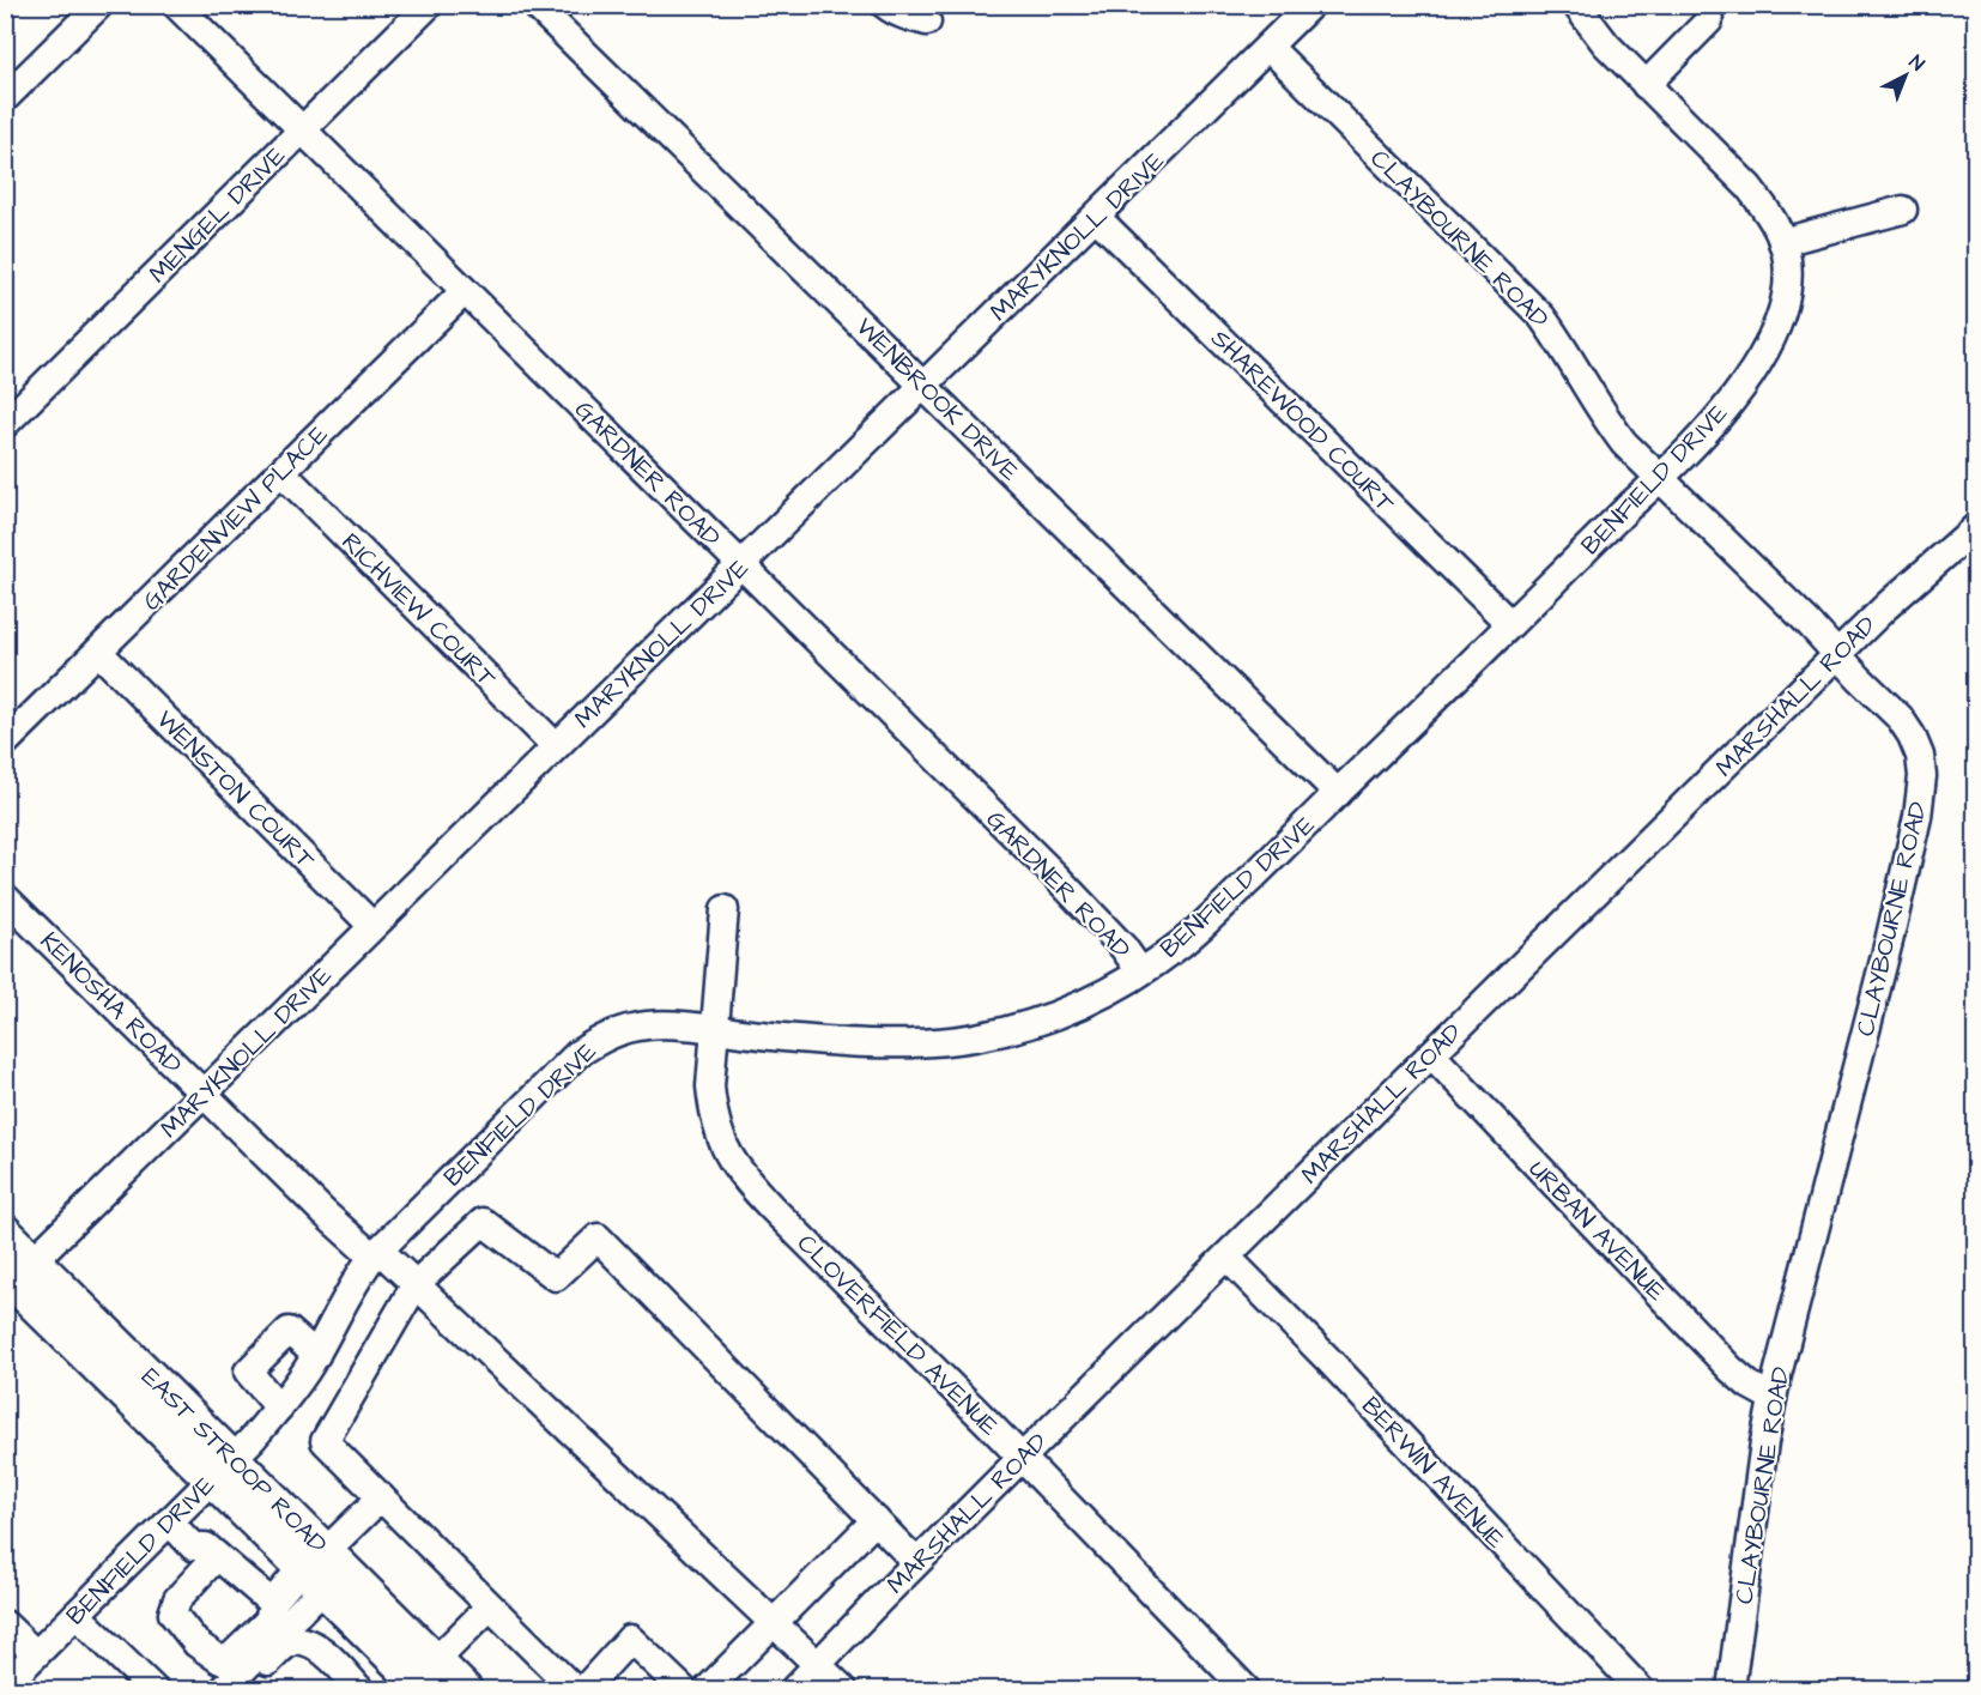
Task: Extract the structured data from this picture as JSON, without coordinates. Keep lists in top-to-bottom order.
{
  "streets": {
    "main road": ["EAST STROOP ROAD"],
    "street": [
      "MENGEL DRIVE",
      "MARYKNOLL DRIVE",
      "CLAYBOURNE ROAD",
      "WENBROOK DRIVE",
      "SHAREWOOD COURT",
      "GARDNER ROAD",
      "BENFIELD DRIVE",
      "GARDENVIEW PLACE",
      "RICHVIEW COURT",
      "MARSHALL ROAD",
      "WENSTON COURT",
      "KENOSHA ROAD",
      "URBAN AVENUE",
      "CLOVERFIELD AVENUE",
      "BERWIN AVENUE"
    ]
  },
  "crossings": [
    ["MENGEL DRIVE", "GARDNER ROAD"],
    ["MARYKNOLL DRIVE", "CLAYBOURNE ROAD"],
    ["MARYKNOLL DRIVE", "WENBROOK DRIVE"],
    ["MARYKNOLL DRIVE", "SHAREWOOD COURT"],
    ["MARYKNOLL DRIVE", "GARDNER ROAD"],
    ["MARYKNOLL DRIVE", "RICHVIEW COURT"],
    ["MARYKNOLL DRIVE", "WENSTON COURT"],
    ["MARYKNOLL DRIVE", "KENOSHA ROAD"],
    ["MARYKNOLL DRIVE", "EAST STROOP ROAD"],
    ["CLAYBOURNE ROAD", "BENFIELD DRIVE"],
    ["CLAYBOURNE ROAD", "MARSHALL ROAD"],
    ["CLAYBOURNE ROAD", "URBAN AVENUE"],
    ["WENBROOK DRIVE", "BENFIELD DRIVE"],
    ["SHAREWOOD COURT", "BENFIELD DRIVE"],
    ["GARDNER ROAD", "BENFIELD DRIVE"],
    ["GARDNER ROAD", "GARDENVIEW PLACE"],
    ["BENFIELD DRIVE", "KENOSHA ROAD"],
    ["BENFIELD DRIVE", "CLOVERFIELD AVENUE"],
    ["BENFIELD DRIVE", "EAST STROOP ROAD"],
    ["GARDENVIEW PLACE", "RICHVIEW COURT"],
    ["GARDENVIEW PLACE", "WENSTON COURT"],
    ["MARSHALL ROAD", "KENOSHA ROAD"],
    ["MARSHALL ROAD", "URBAN AVENUE"],
    ["MARSHALL ROAD", "CLOVERFIELD AVENUE"],
    ["MARSHALL ROAD", "BERWIN AVENUE"]
  ],
  "north": "top right"
}
